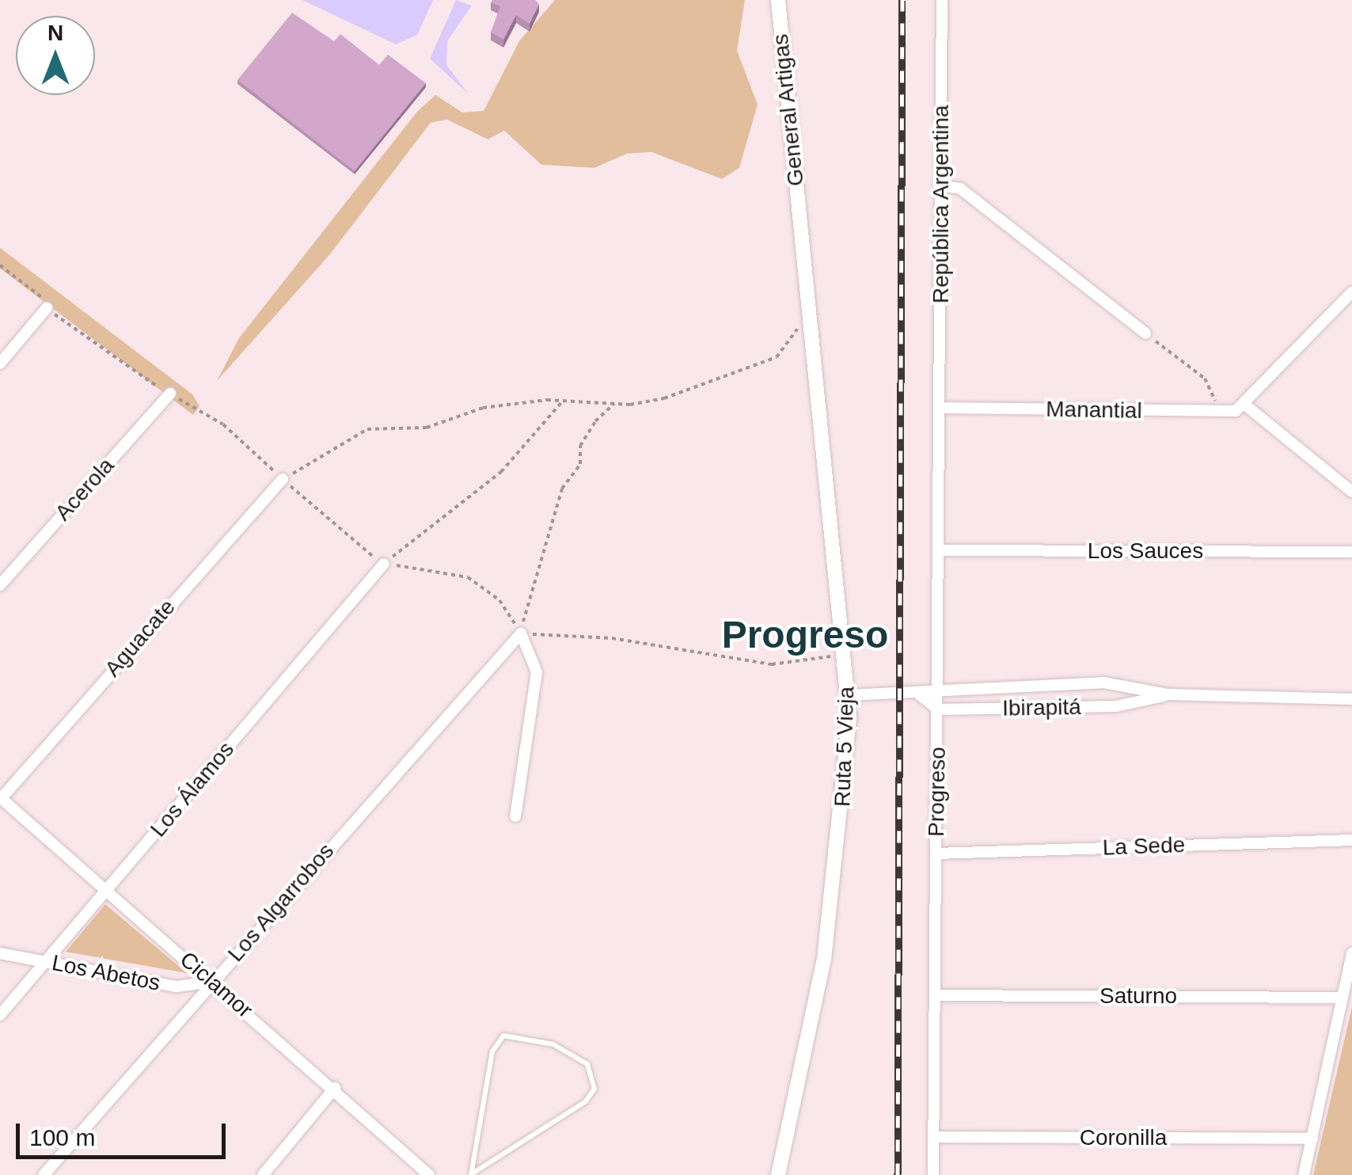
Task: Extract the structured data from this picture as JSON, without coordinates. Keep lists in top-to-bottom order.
{
  "streets": {
    "street": [
      "General Artigas",
      "República Argentina",
      "Manantial",
      "Acerola",
      "Los Sauces",
      "Aguacate",
      "Ibirapitá",
      "Ruta 5 Vieja",
      "Los Álamos",
      "Progreso",
      "La Sede",
      "Los Algarrobos",
      "Los Abetos",
      "Ciclamor",
      "Saturno",
      "Coronilla"
    ]
  },
  "crossings": [
    ["General Artigas", "Ruta 5 Vieja"],
    ["República Argentina", "Manantial"],
    ["República Argentina", "Progreso"],
    ["Manantial", "Progreso"],
    ["Los Sauces", "Progreso"],
    ["Aguacate", "Ciclamor"],
    ["Ibirapitá", "Ruta 5 Vieja"],
    ["Ibirapitá", "Progreso"],
    ["Los Álamos", "Los Abetos"],
    ["Los Álamos", "Ciclamor"],
    ["Progreso", "La Sede"],
    ["Progreso", "Saturno"],
    ["Progreso", "Coronilla"],
    ["Los Algarrobos", "Los Abetos"],
    ["Los Algarrobos", "Ciclamor"],
    ["Los Abetos", "Ciclamor"]
  ],
  "districts": ["Progreso"],
  "scale_bar": "100 m",
  "north": "top"
}
